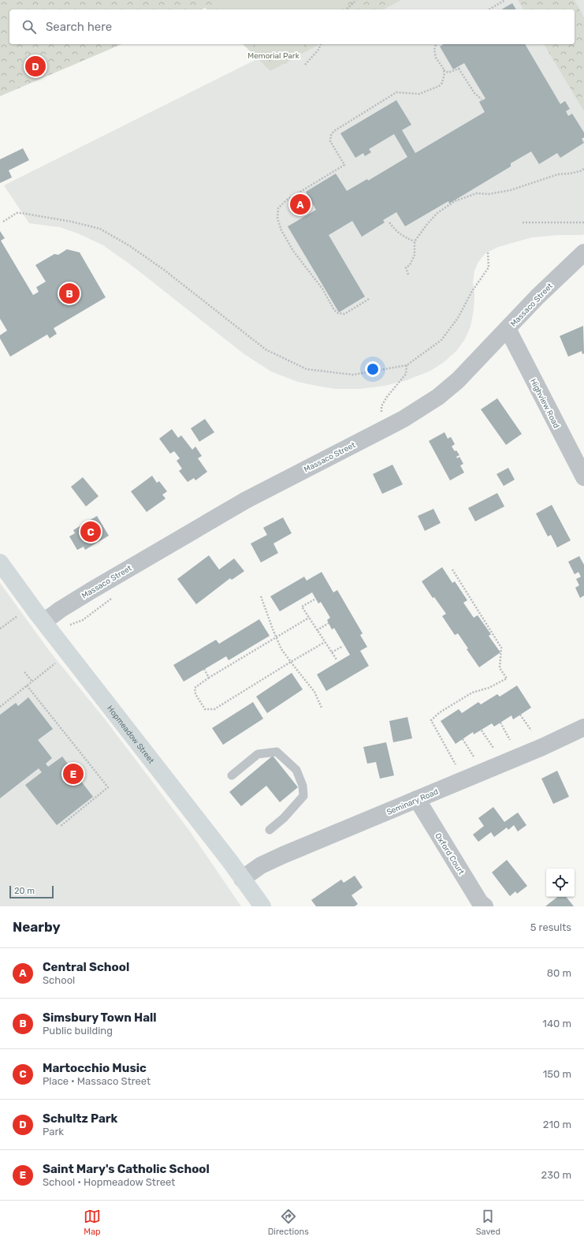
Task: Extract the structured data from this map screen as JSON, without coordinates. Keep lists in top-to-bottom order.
{
  "streets": {
    "highway": ["Hopmeadow Street"],
    "street": [
      "Massaco Street",
      "Highview Road",
      "Seminary Road",
      "Oxford Court"
    ]
  },
  "crossings": [
    ["Massaco Street", "Highview Road"],
    ["Massaco Street", "Hopmeadow Street"],
    ["Hopmeadow Street", "Seminary Road"],
    ["Seminary Road", "Oxford Court"]
  ],
  "parks": ["Memorial Park"],
  "scale_bar": "20 m",
  "page": {
    "search": "Search here",
    "pins": [
      "D",
      "A",
      "B",
      "C",
      "E"
    ],
    "scale": "20 m",
    "heading": ["Nearby", "5 results"],
    "list": [
      {
        "mark": "A",
        "name": "Central School",
        "note": "School",
        "value": "80 m"
      },
      {
        "mark": "B",
        "name": "Simsbury Town Hall",
        "note": "Public building",
        "value": "140 m"
      },
      {
        "mark": "C",
        "name": "Martocchio Music",
        "note": "Place · Massaco Street",
        "value": "150 m"
      },
      {
        "mark": "D",
        "name": "Schultz Park",
        "note": "Park",
        "value": "210 m"
      },
      {
        "mark": "E",
        "name": "Saint Mary's Catholic School",
        "note": "School · Hopmeadow Street",
        "value": "230 m"
      }
    ],
    "nav": ["Map", "Directions", "Saved"]
  }
}
